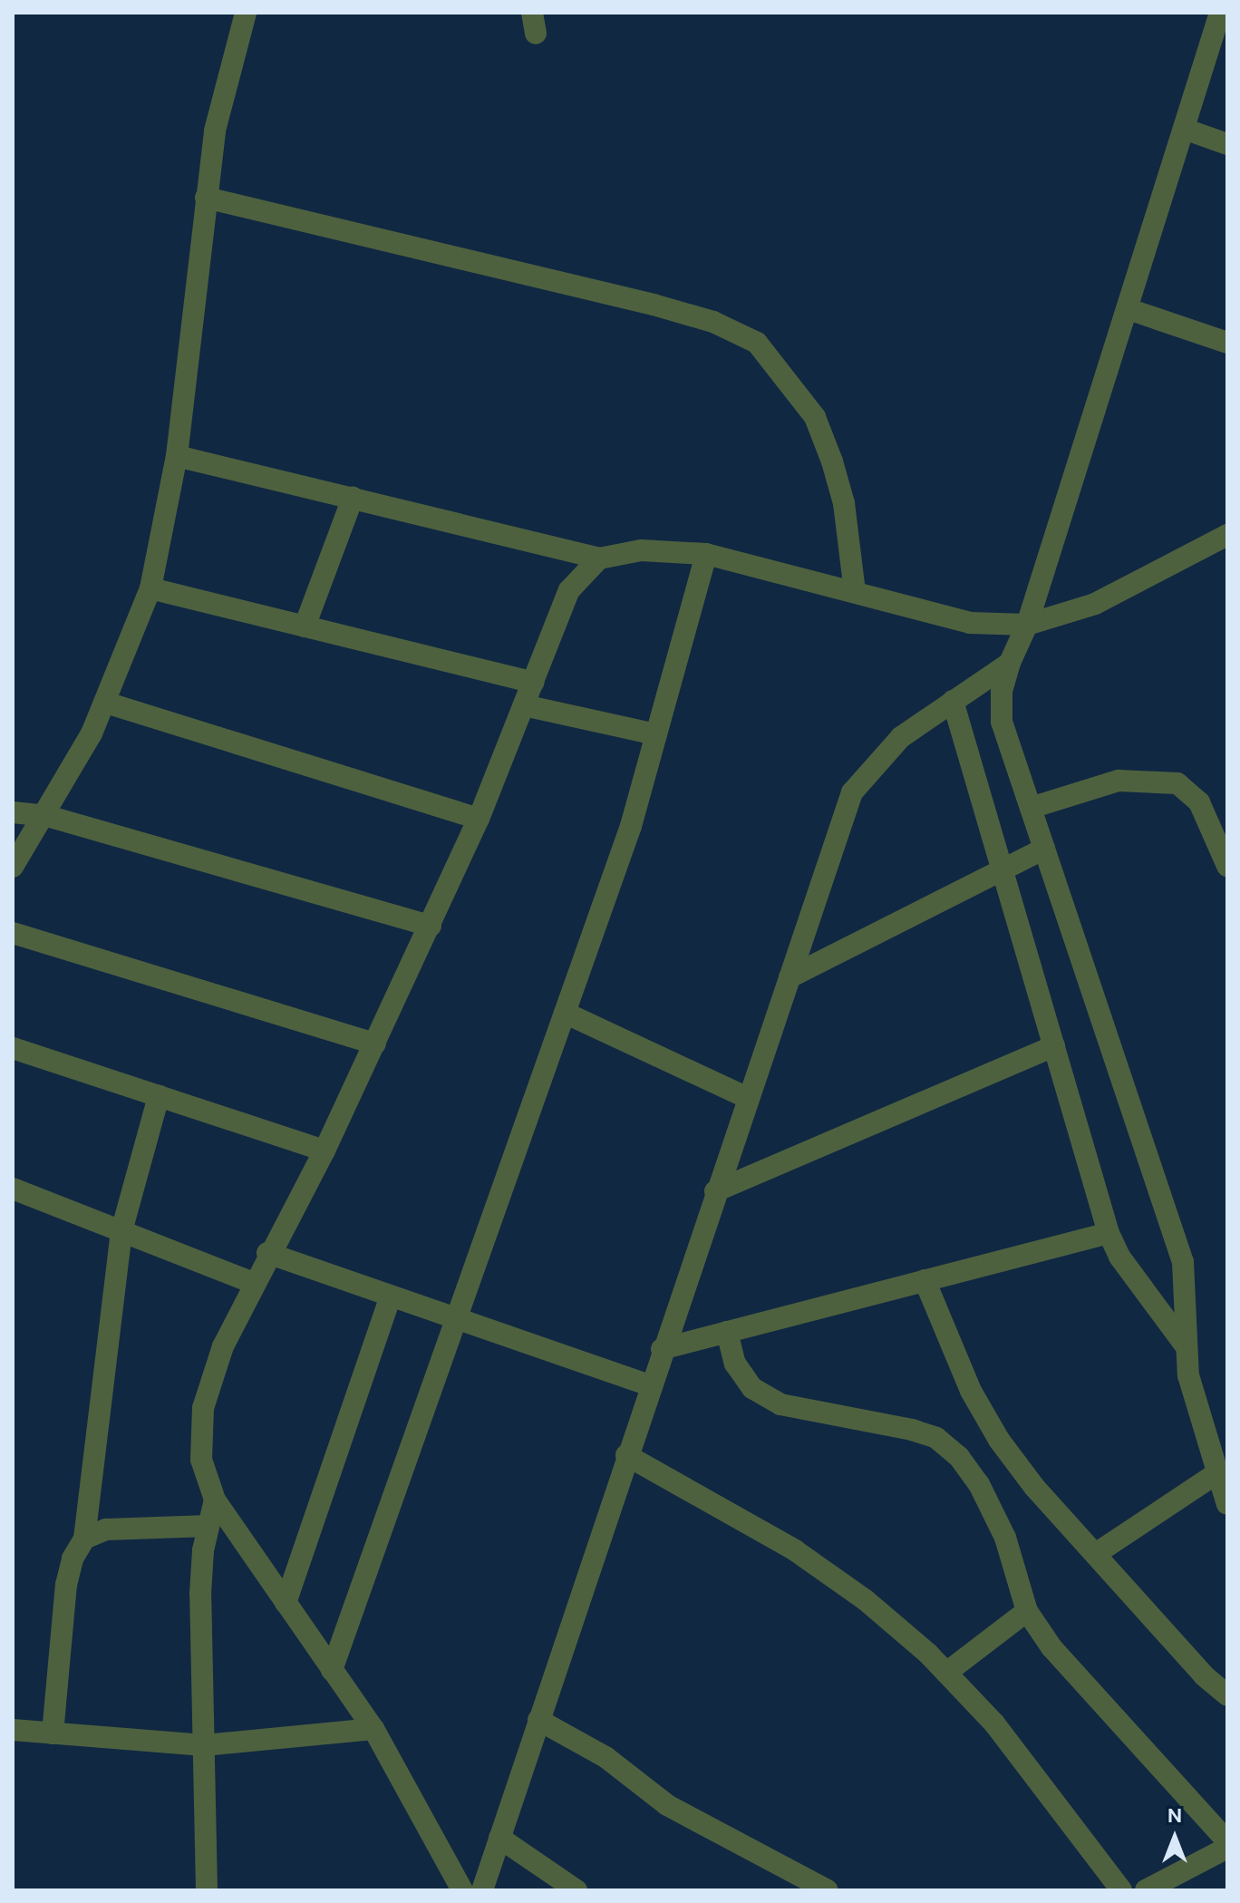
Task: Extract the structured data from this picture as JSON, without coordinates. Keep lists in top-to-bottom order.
{
  "north": "top"
}
